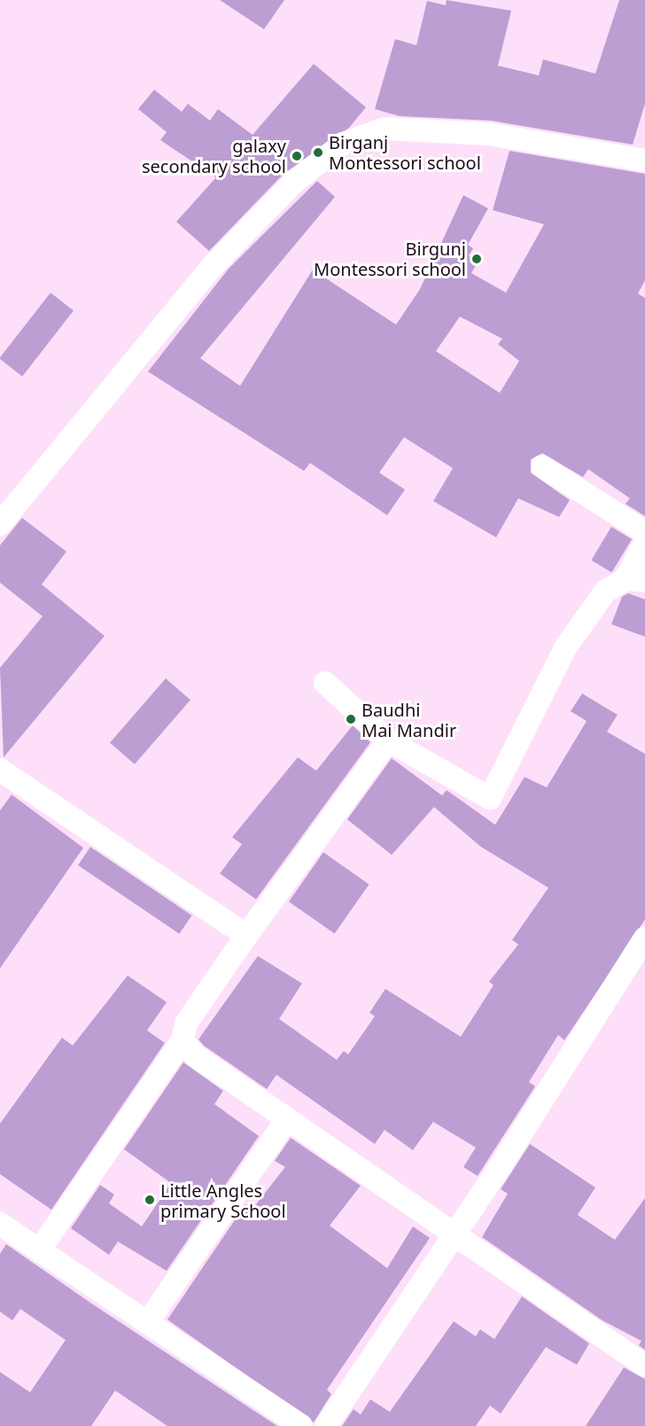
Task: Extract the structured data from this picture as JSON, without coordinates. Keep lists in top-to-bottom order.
{
  "places": [
    "Birganj Montessori school",
    "galaxy secondary school",
    "Birgunj Montessori school",
    "Baudhi Mai Mandir",
    "Little Angles primary School"
  ]
}
